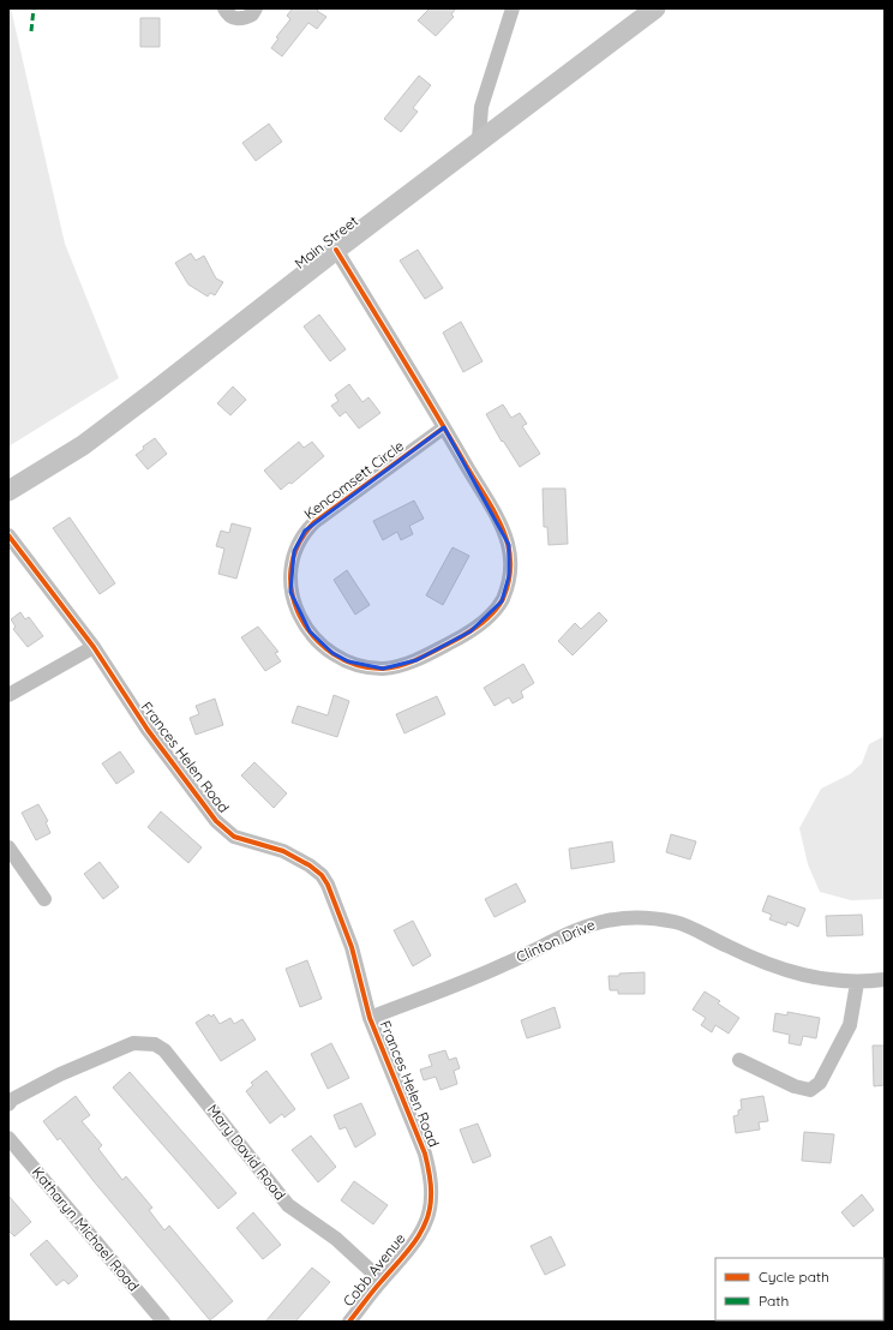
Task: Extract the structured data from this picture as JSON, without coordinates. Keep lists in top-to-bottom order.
{
  "streets": {
    "main road": ["Main Street"],
    "street": [
      "Kencomsett Circle",
      "Frances Helen Road",
      "Clinton Drive",
      "Mary David Road",
      "Katharyn Michael Road",
      "Cobb Avenue"
    ]
  },
  "crossings": [
    ["Main Street", "Kencomsett Circle"],
    ["Frances Helen Road", "Clinton Drive"],
    ["Frances Helen Road", "Cobb Avenue"],
    ["Mary David Road", "Cobb Avenue"]
  ],
  "legend": ["Cycle path", "Path"]
}
